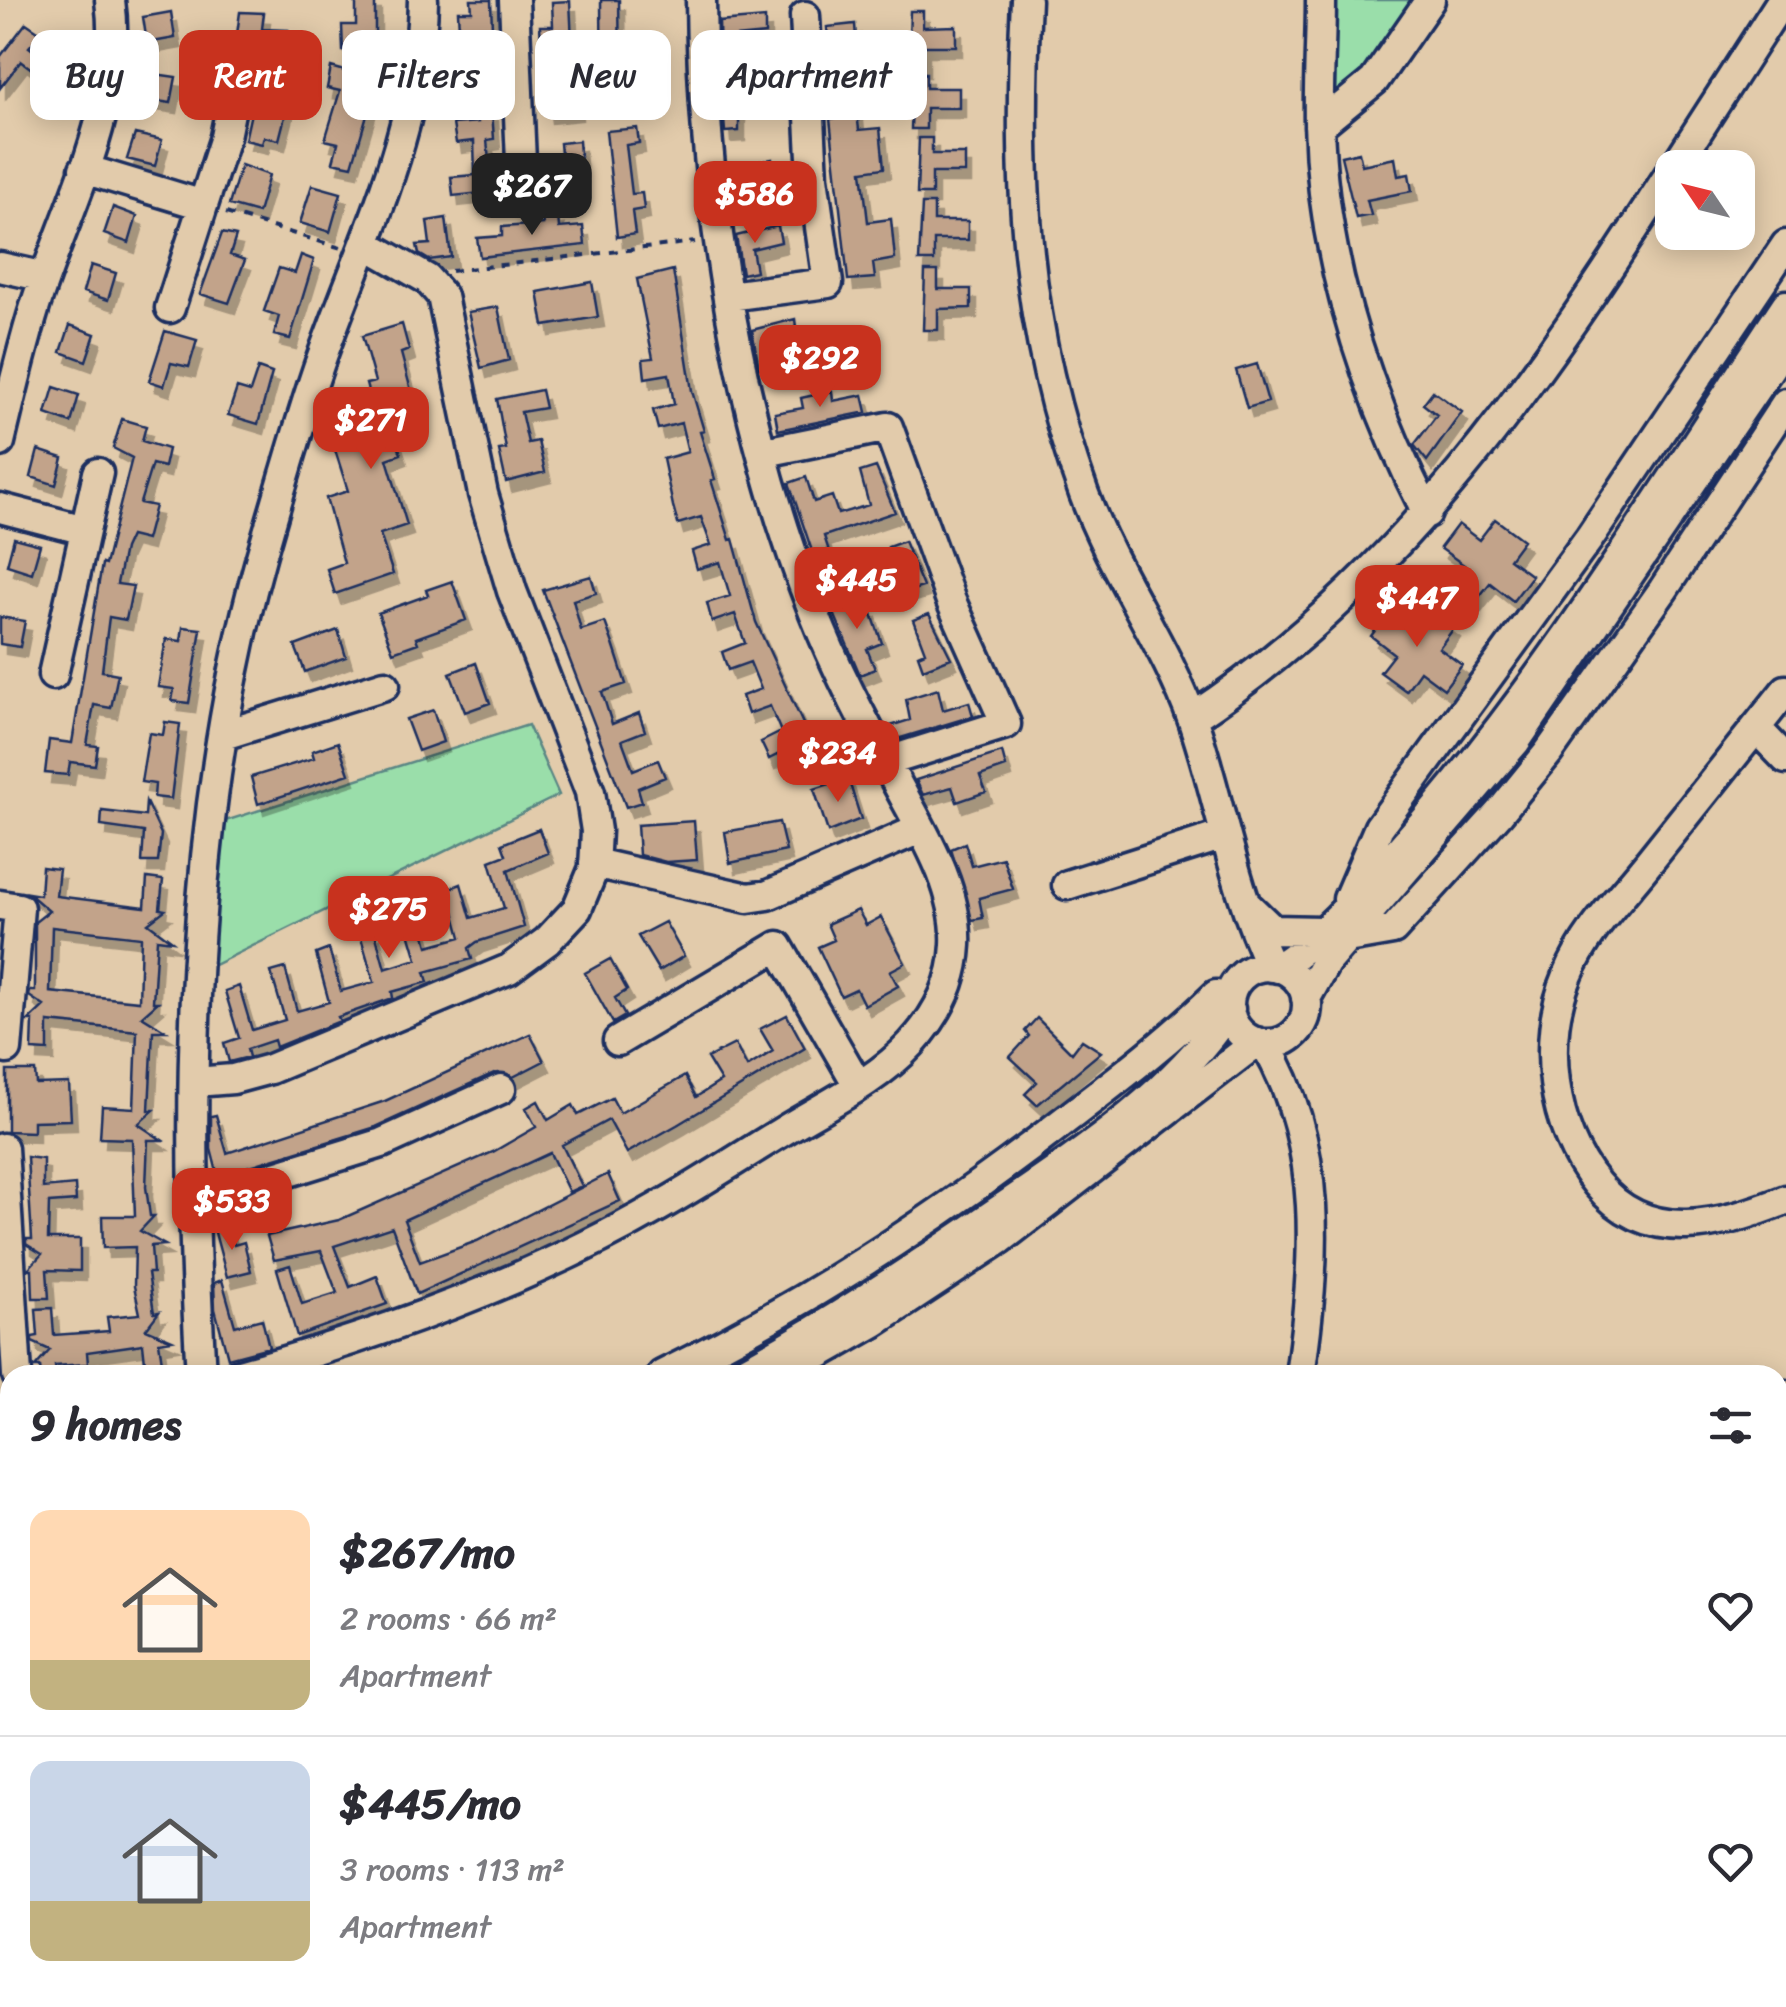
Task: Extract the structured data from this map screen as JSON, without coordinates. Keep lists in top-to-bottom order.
{
  "north": "top left",
  "page": {
    "chip": [
      "Buy",
      "Rent",
      "Filters",
      "New",
      "Apartment"
    ],
    "price": [
      "$267",
      "$586",
      "$292",
      "$271",
      "$445",
      "$447",
      "$234",
      "$275",
      "$533"
    ],
    "heading": "9 homes",
    "list": [
      {
        "name": "$267/mo",
        "note": "2 rooms · 66 m² · Apartment"
      },
      {
        "name": "$445/mo",
        "note": "3 rooms · 113 m² · Apartment"
      }
    ]
  }
}
